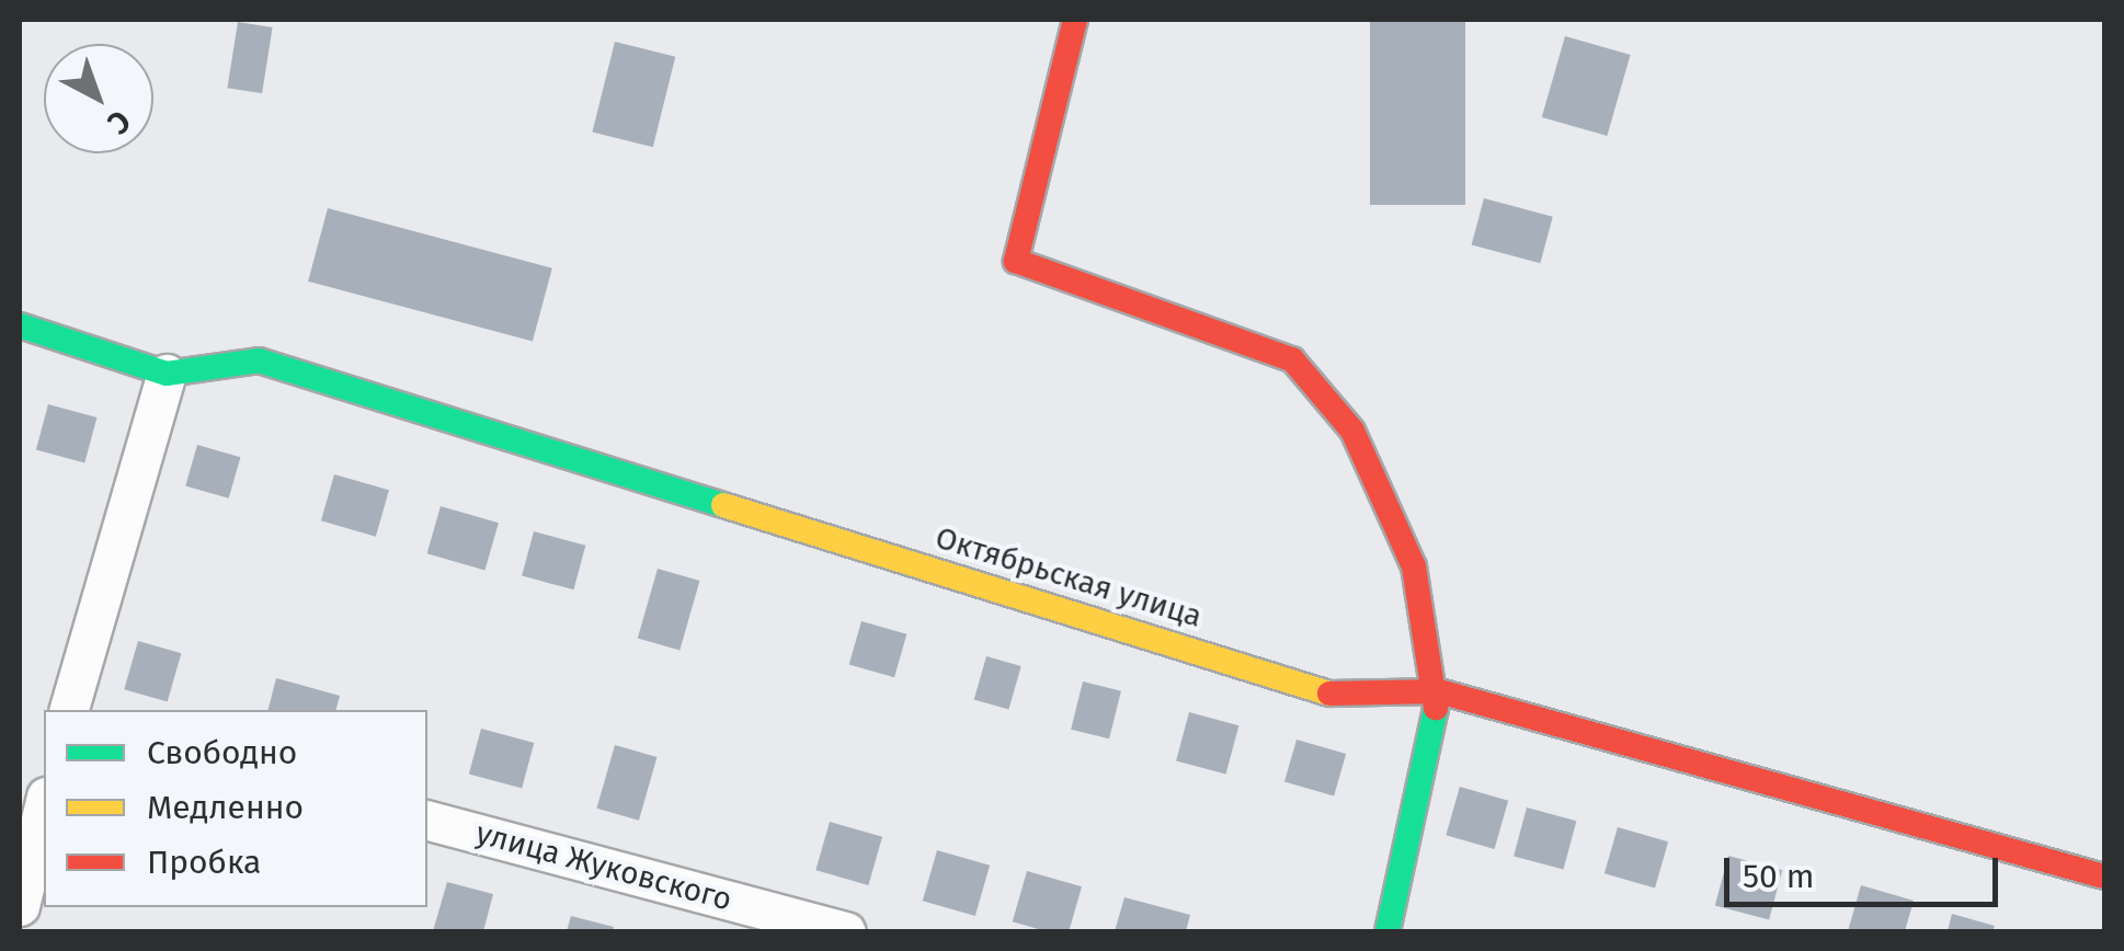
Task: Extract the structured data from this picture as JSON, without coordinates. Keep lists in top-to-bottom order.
{
  "streets": {
    "street": ["Октябрьская улица", "улица Жуковского"]
  },
  "legend": ["Свободно", "Медленно", "Пробка"],
  "scale_bar": "50 m",
  "north": "bottom right"
}
